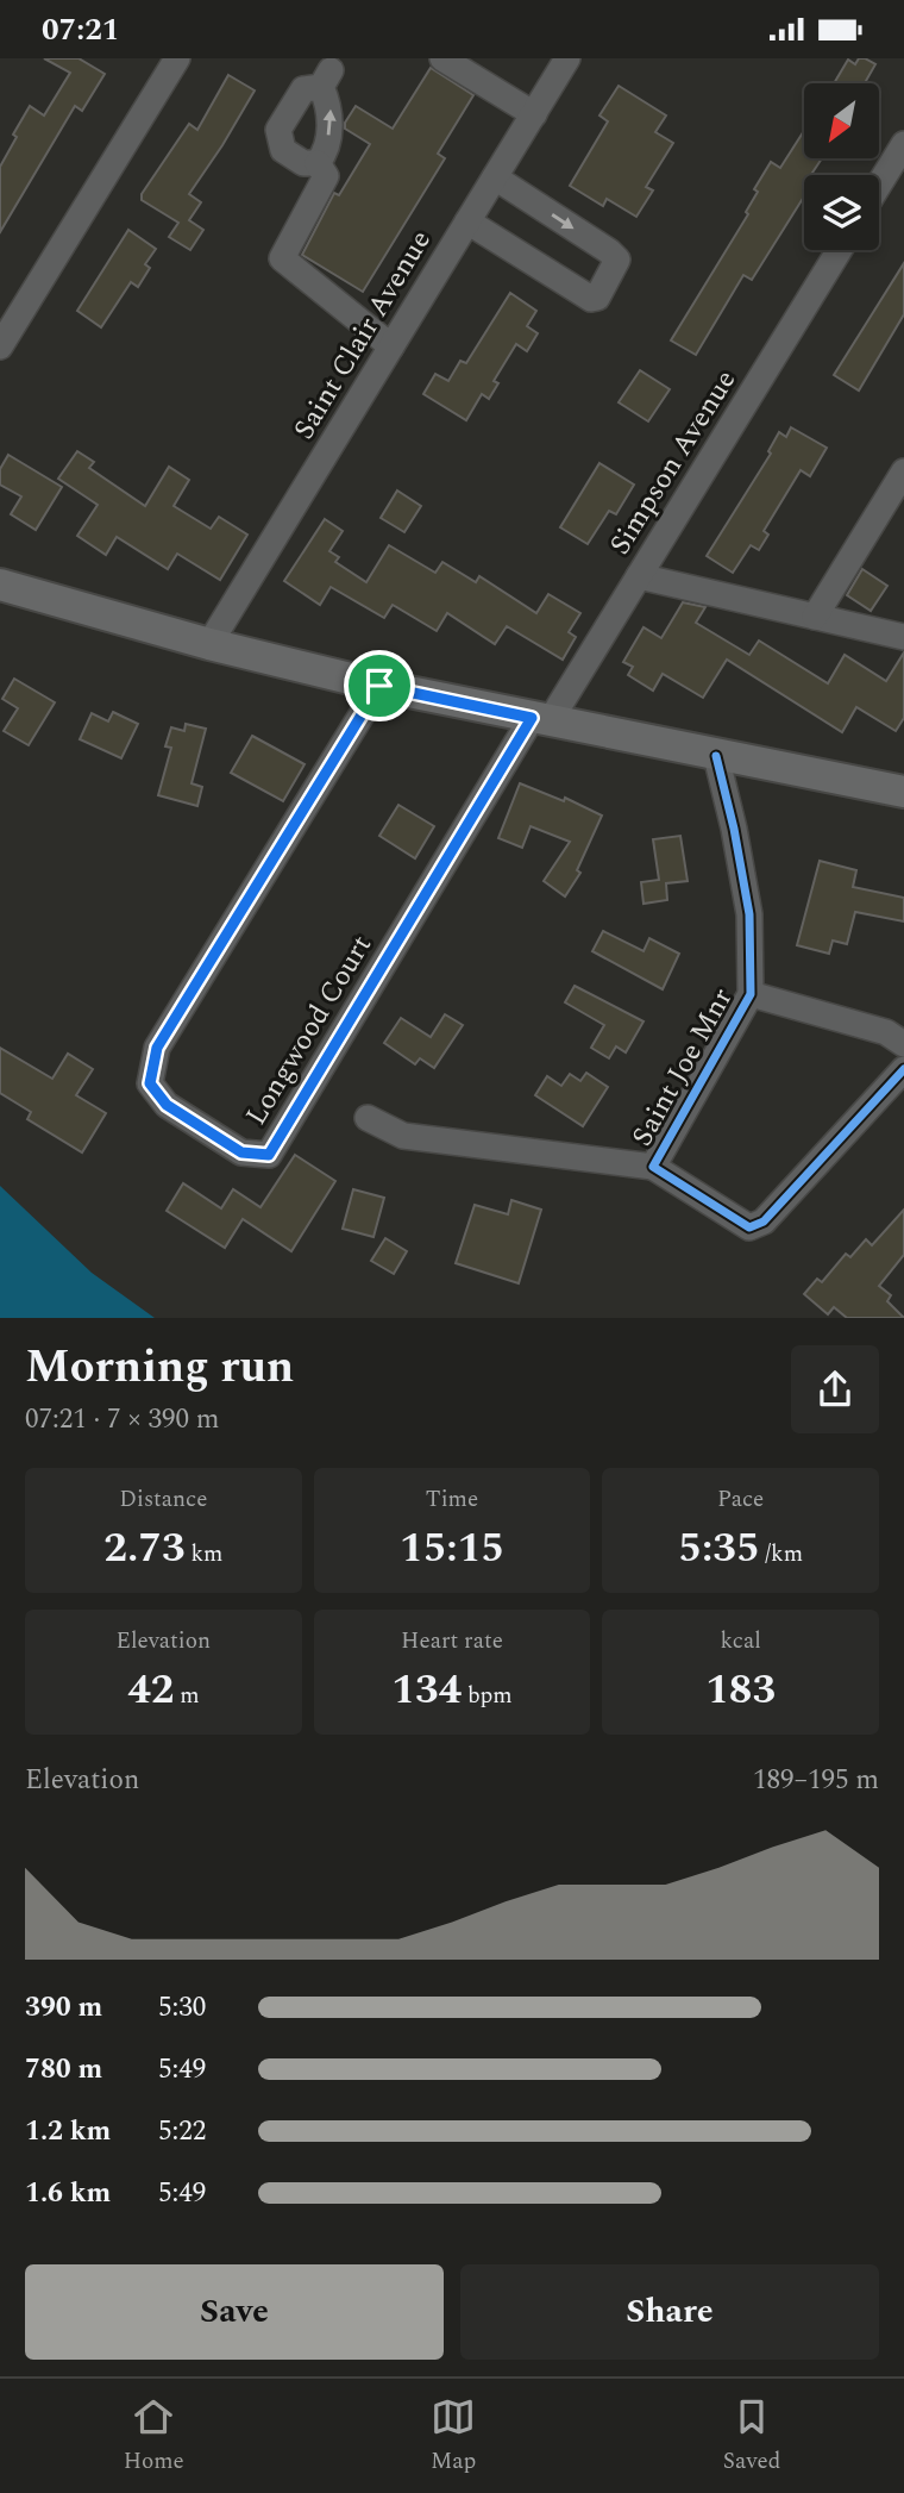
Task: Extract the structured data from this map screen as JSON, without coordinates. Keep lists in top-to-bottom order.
{
  "streets": {
    "street": [
      "Saint Clair Avenue",
      "Simpson Avenue",
      "Longwood Court",
      "Saint Joe Mnr"
    ]
  },
  "crossings": [
    ["Simpson Avenue", "Longwood Court"]
  ],
  "north": "bottom left",
  "page": {
    "status": "07:21",
    "heading": ["Morning run", "07:21 · 7 × 390 m"],
    "stats": [
      ["Distance", "2.73 km"],
      ["Time", "15:15"],
      ["Pace", "5:35 /km"],
      ["Elevation", "42 m"],
      ["Heart rate", "134 bpm"],
      ["kcal", "183"]
    ],
    "chart": ["Elevation", "189–195 m"],
    "list": [
      {
        "name": "390 m",
        "note": "5:30"
      },
      {
        "name": "780 m",
        "note": "5:49"
      },
      {
        "name": "1.2 km",
        "note": "5:22"
      },
      {
        "name": "1.6 km",
        "note": "5:49"
      }
    ],
    "buttons": ["Save", "Share"],
    "tabs": ["Home", "Map", "Saved"]
  }
}
